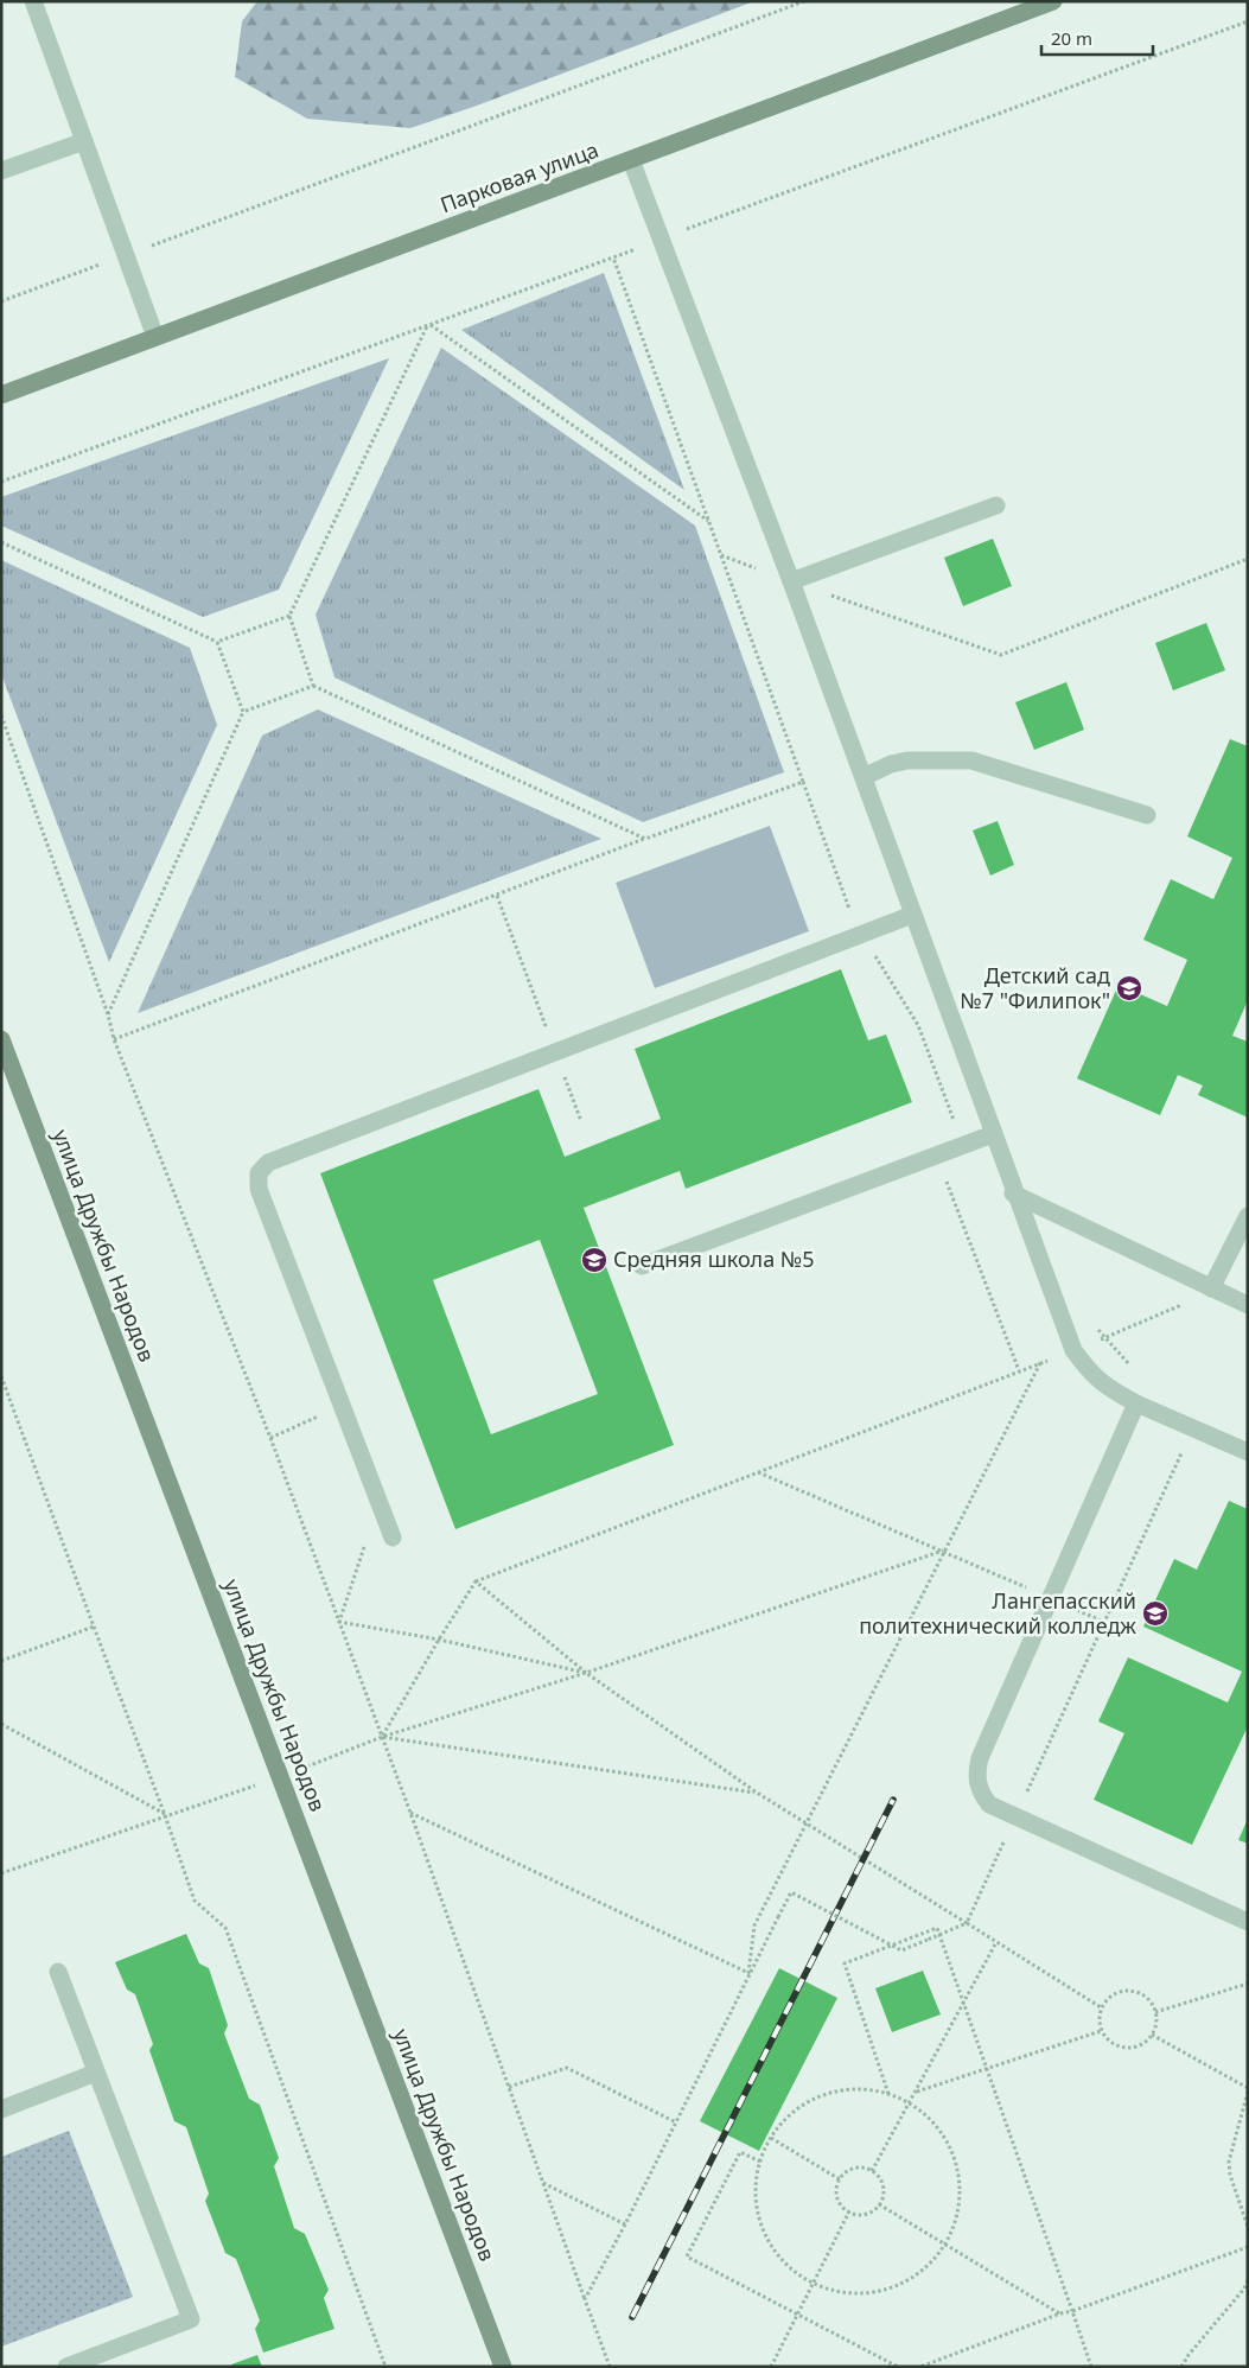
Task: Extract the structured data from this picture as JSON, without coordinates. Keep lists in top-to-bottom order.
{
  "streets": {
    "street": ["Парковая улица", "улица Дружбы Народов"]
  },
  "places": {
    "school or university": ["Детский сад №7 \"Филипок\"", "Средняя школа №5", "Лангепасский политехнический колледж"]
  },
  "scale_bar": "20 m"
}
